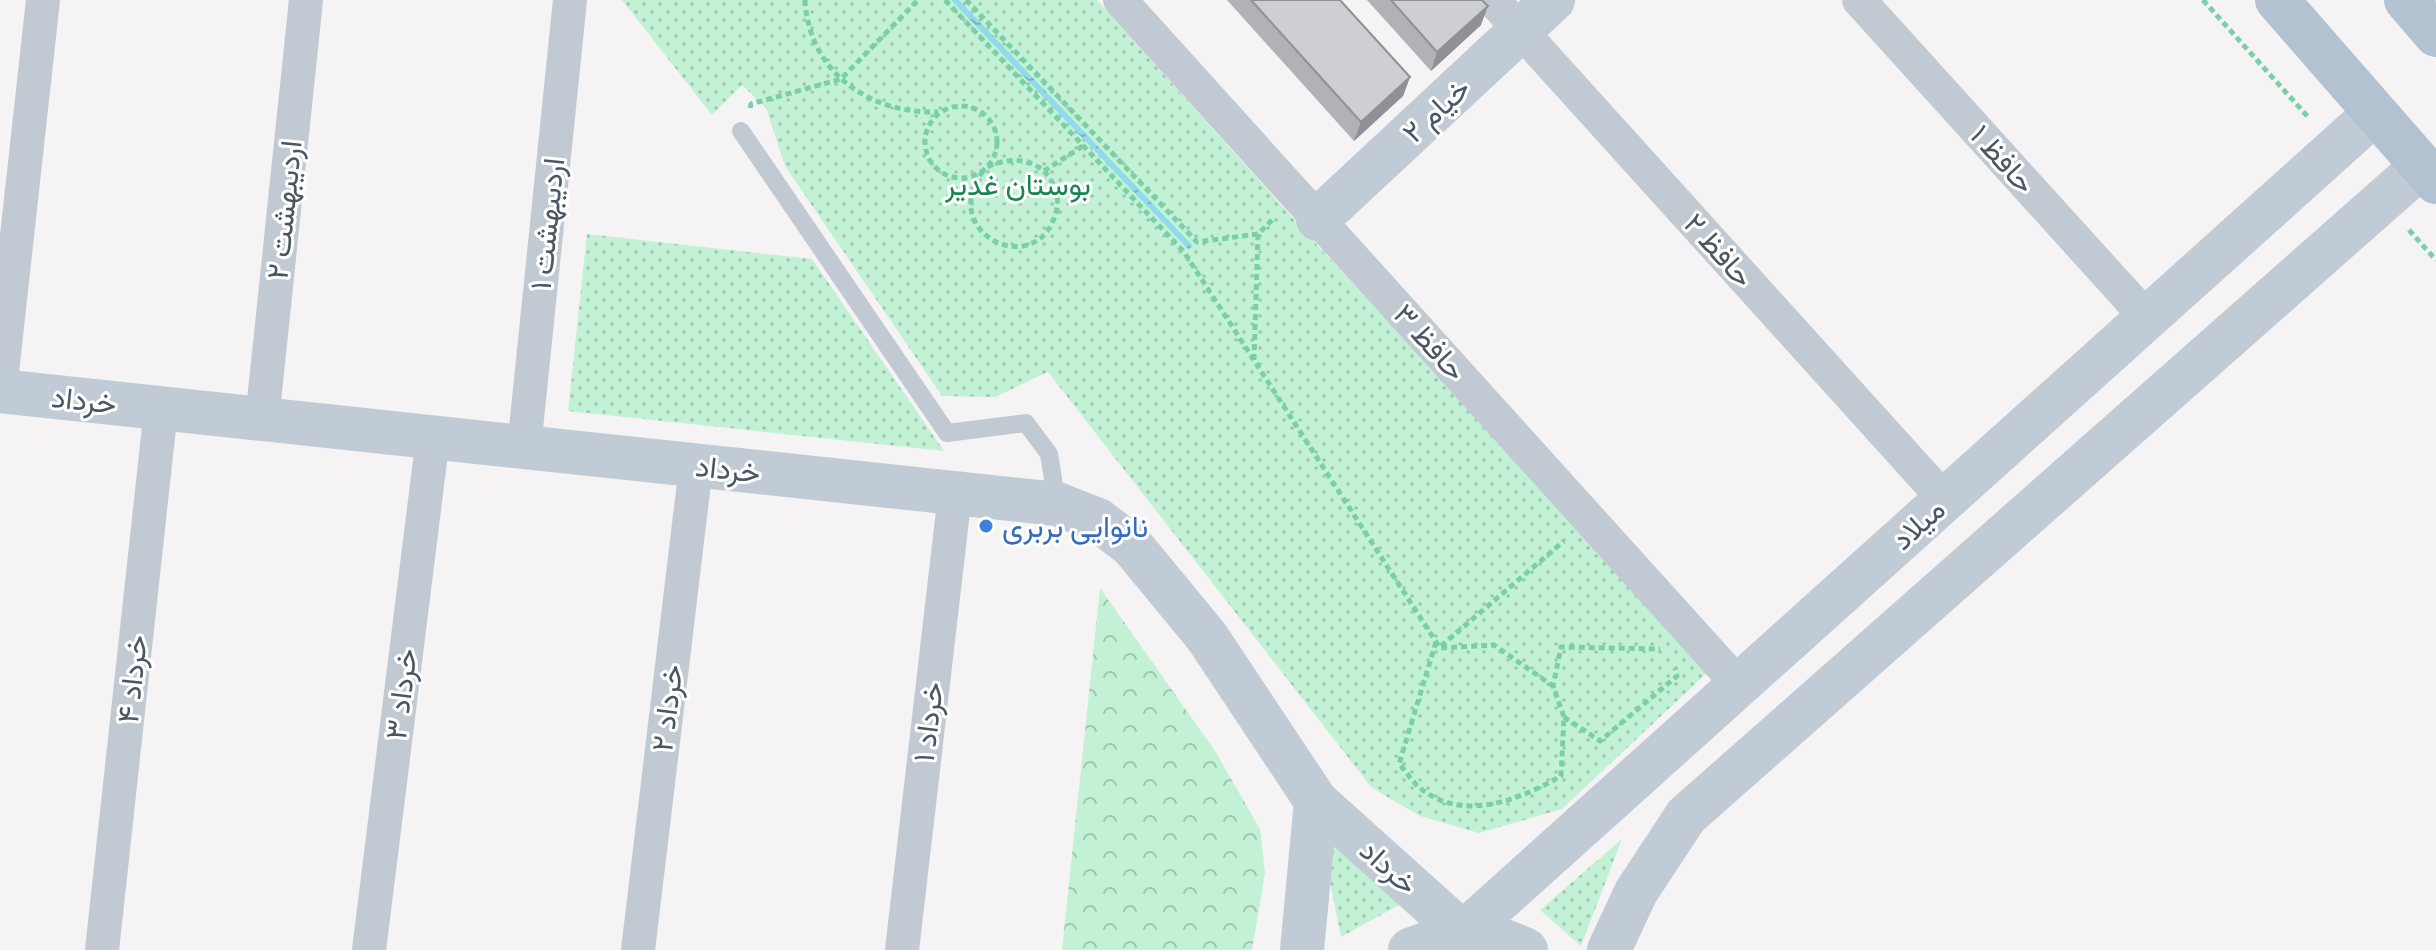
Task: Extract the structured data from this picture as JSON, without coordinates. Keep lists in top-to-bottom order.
{
  "streets": {
    "main road": ["خیام ۲", "خرداد", "میلاد"],
    "street": [
      "حافظ ۱",
      "اردیبهشت ۲",
      "اردیبهشت ۱",
      "حافظ ۲",
      "حافظ ۳",
      "خرداد ۴",
      "خرداد ۳",
      "خرداد ۲",
      "خرداد ۱"
    ]
  },
  "crossings": [
    ["خیام ۲", "حافظ ۲"],
    ["خیام ۲", "حافظ ۳"],
    ["حافظ ۱", "میلاد"],
    ["اردیبهشت ۲", "خرداد"],
    ["اردیبهشت ۱", "خرداد"],
    ["حافظ ۲", "میلاد"],
    ["حافظ ۳", "میلاد"],
    ["خرداد", "میلاد"],
    ["خرداد", "خرداد ۴"],
    ["خرداد", "خرداد ۳"],
    ["خرداد", "خرداد ۲"],
    ["خرداد", "خرداد ۱"]
  ],
  "parks": ["بوستان غدیر"],
  "places": ["نانوایی بربری"]
}
